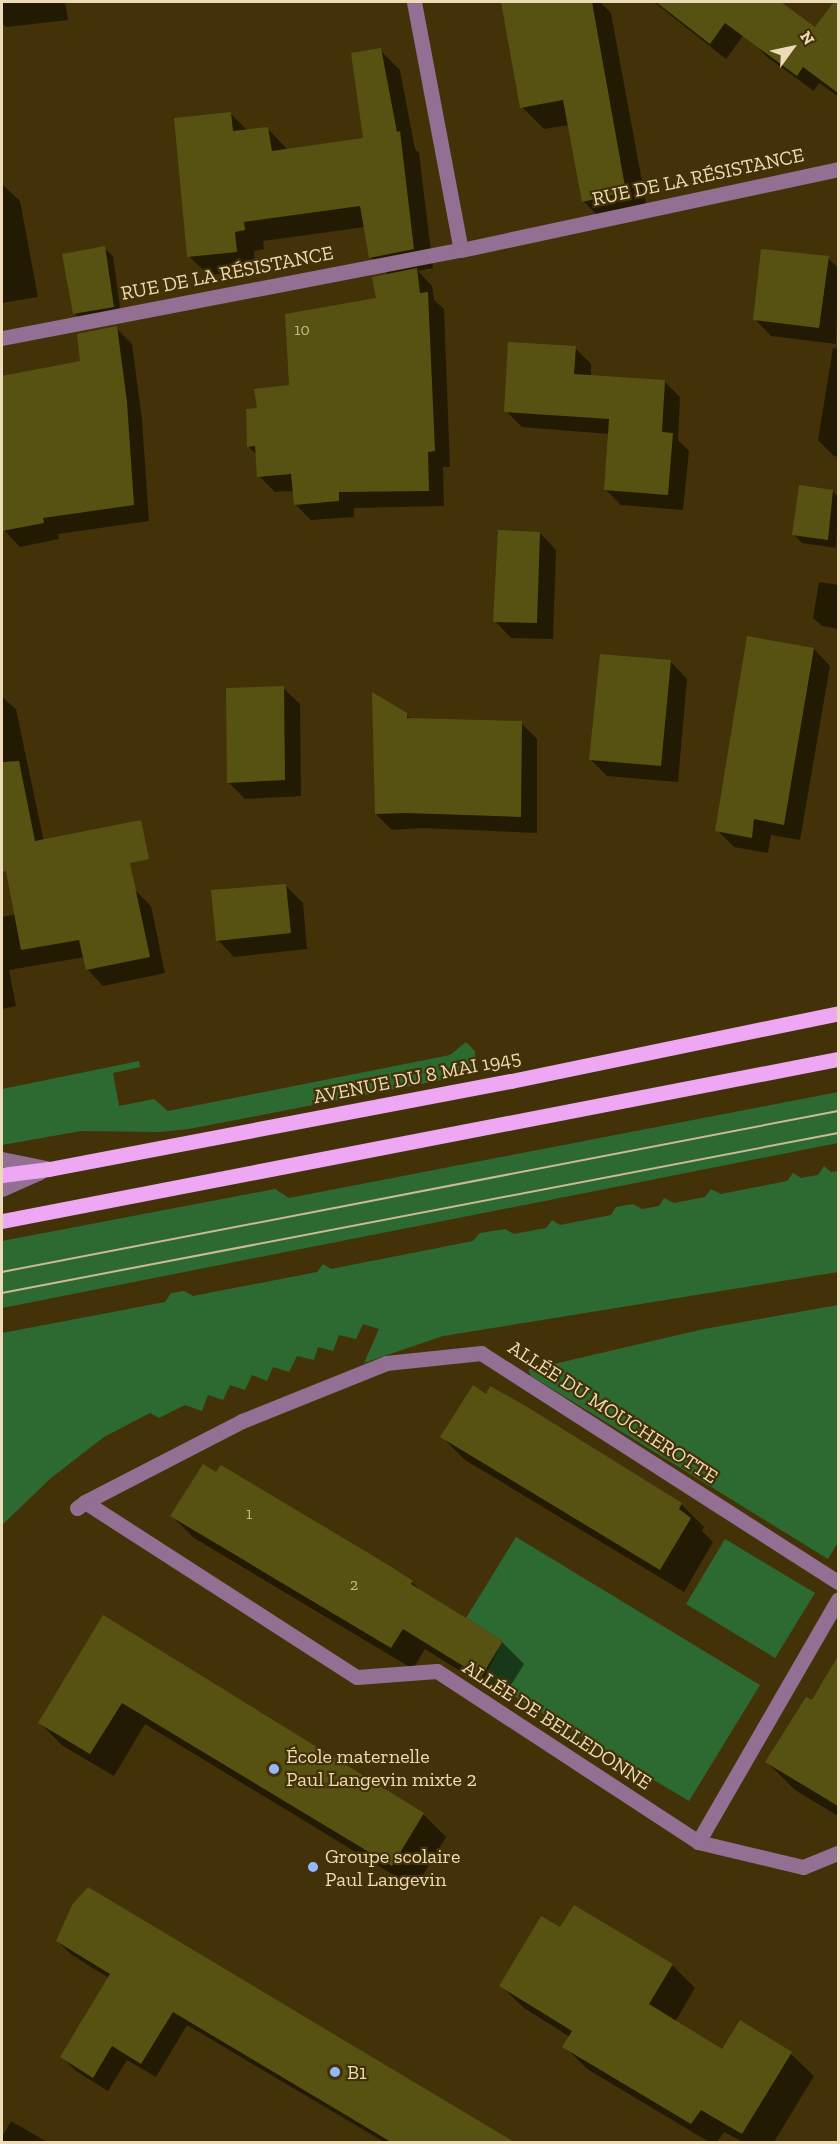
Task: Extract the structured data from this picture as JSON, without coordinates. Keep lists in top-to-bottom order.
{
  "streets": {
    "main road": ["AVENUE DU 8 MAI 1945"],
    "street": ["RUE DE LA RÉSISTANCE", "ALLÉE DU MOUCHEROTTE", "ALLÉE DE BELLEDONNE"]
  },
  "crossings": [
    ["ALLÉE DU MOUCHEROTTE", "ALLÉE DE BELLEDONNE"]
  ],
  "places": ["École maternelle Paul Langevin mixte 2", "Groupe scolaire Paul Langevin", "B1"],
  "house_numbers": ["10", "1", "2"],
  "north": "top right"
}
